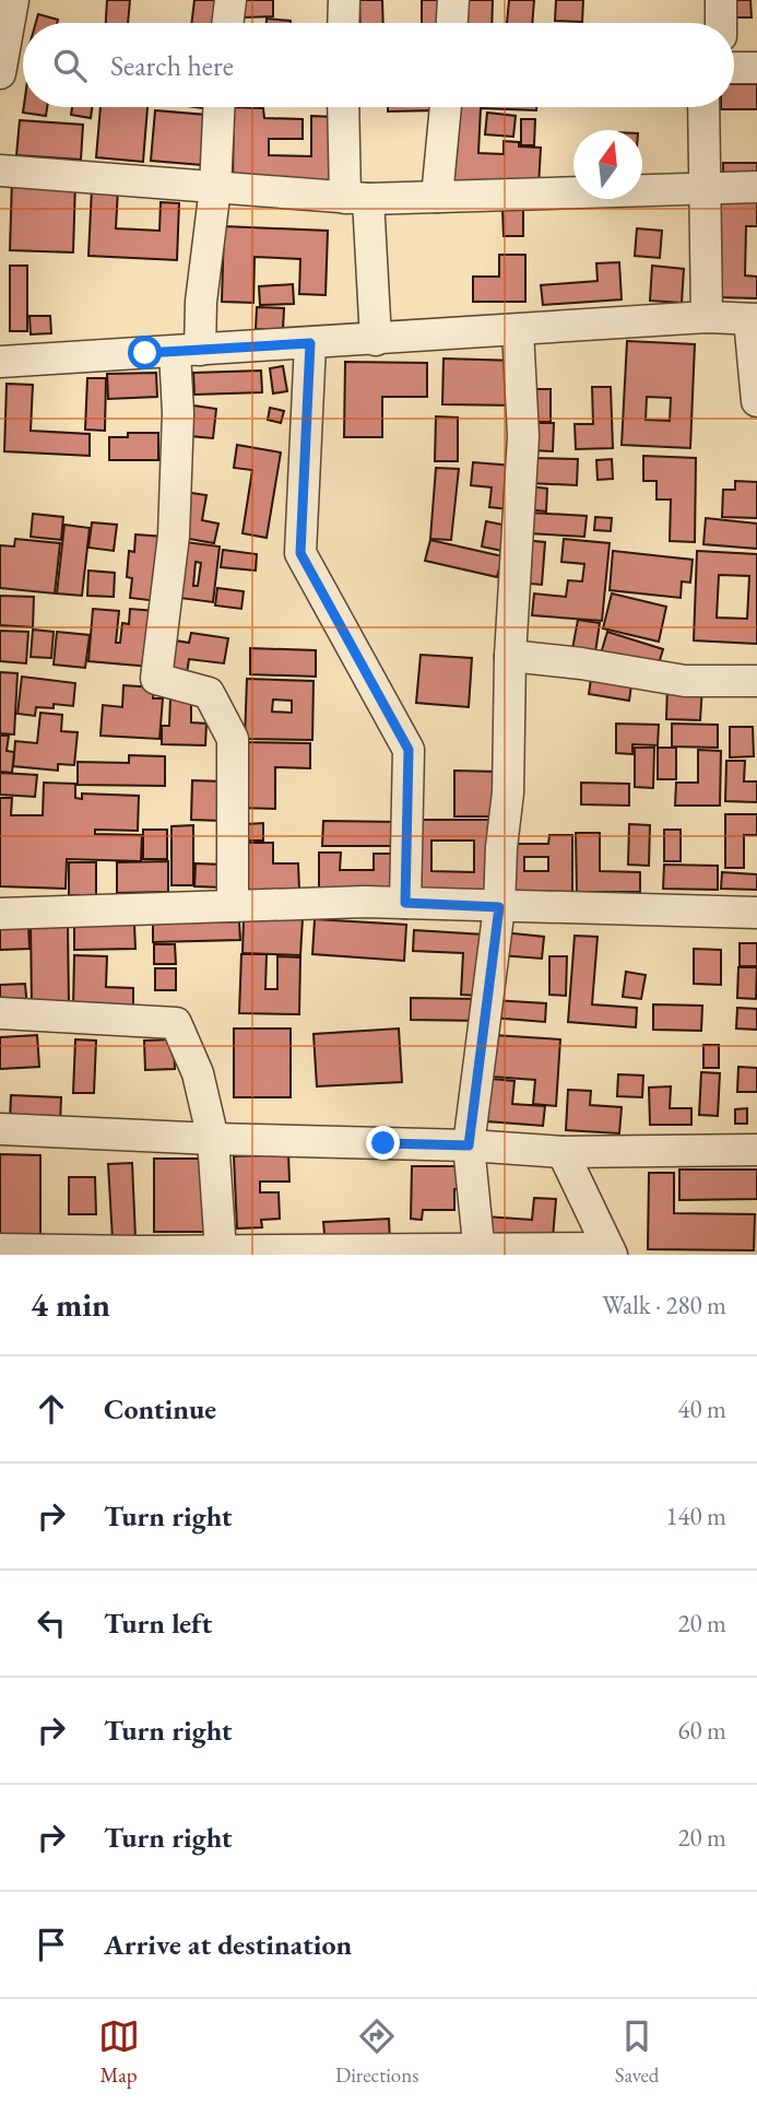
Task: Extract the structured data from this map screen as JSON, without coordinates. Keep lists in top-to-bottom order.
{
  "north": "top",
  "page": {
    "search": "Search here",
    "heading": ["4 min", "Walk · 280 m"],
    "list": [
      ["Continue", "40 m"],
      ["Turn right", "140 m"],
      ["Turn left", "20 m"],
      ["Turn right", "60 m"],
      ["Turn right", "20 m"],
      "Arrive at destination"
    ],
    "nav": ["Map", "Directions", "Saved"]
  }
}
